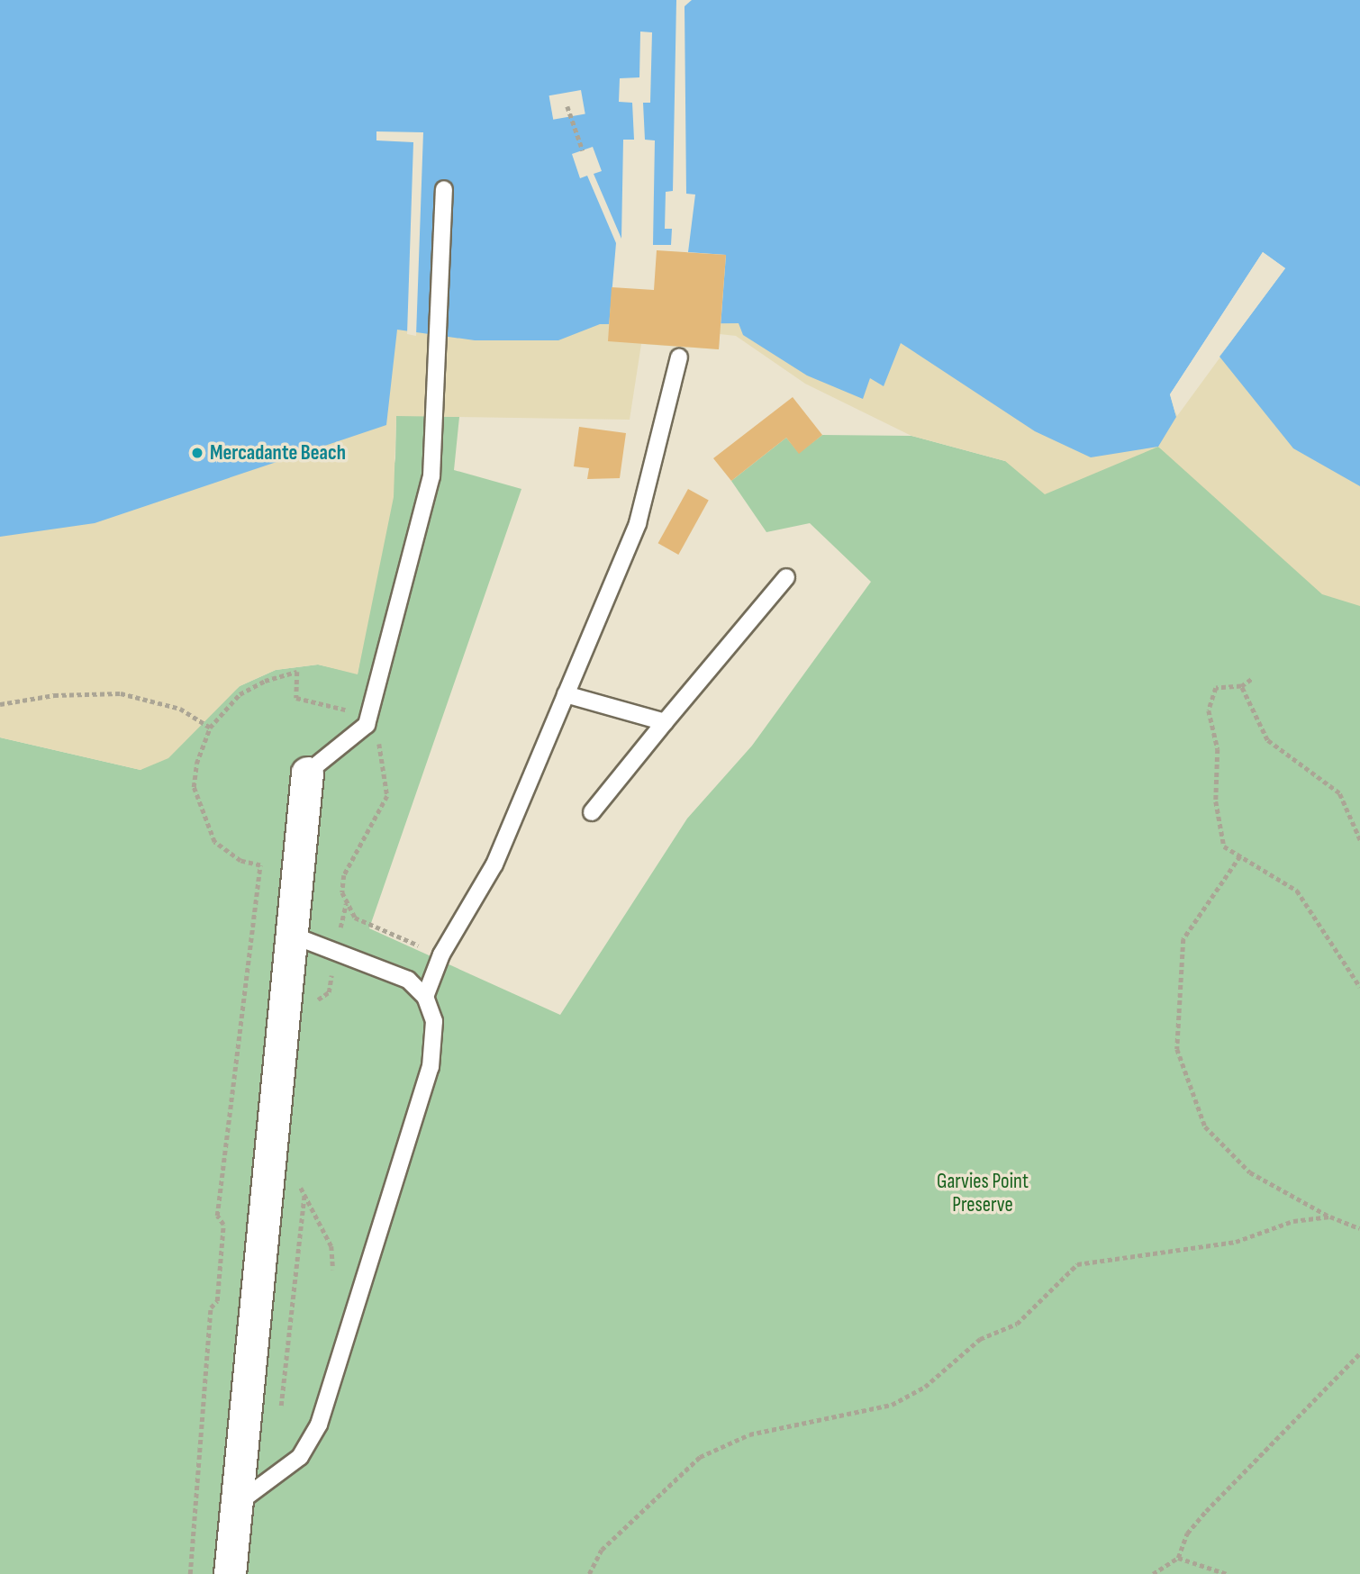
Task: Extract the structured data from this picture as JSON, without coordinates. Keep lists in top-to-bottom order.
{
  "parks": ["Garvies Point Preserve"],
  "places": ["Mercadante Beach"]
}
